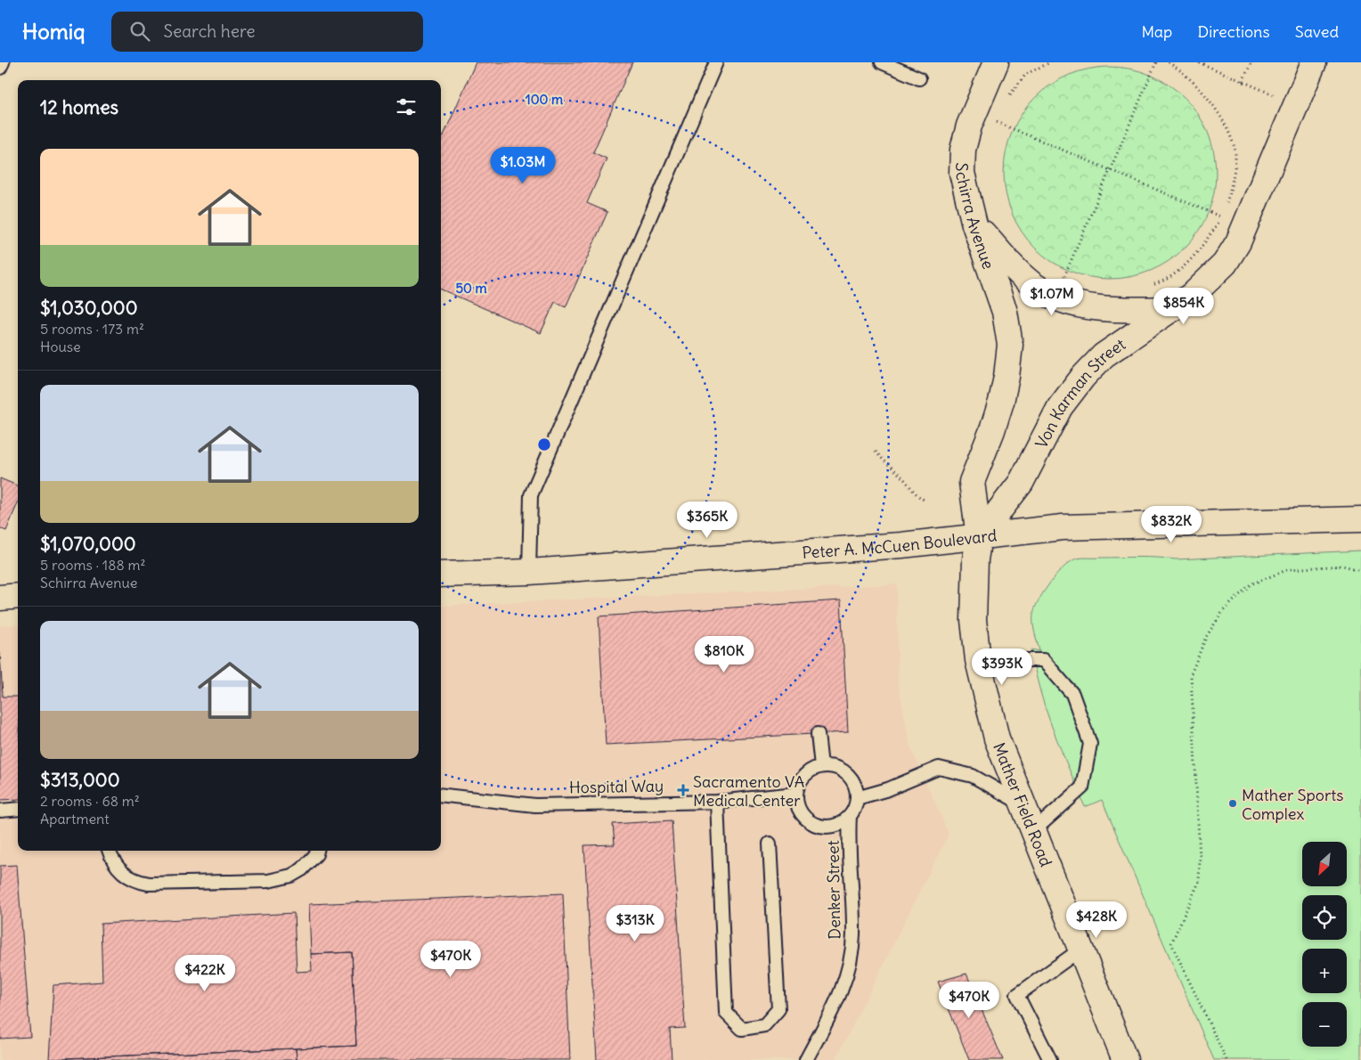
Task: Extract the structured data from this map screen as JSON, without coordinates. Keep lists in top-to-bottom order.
{
  "streets": {
    "street": [
      "Schirra Avenue",
      "Von Karman Street",
      "Peter A. McCuen Boulevard",
      "Mather Field Road"
    ],
    "lane": ["Hospital Way", "Denker Street"]
  },
  "crossings": [
    ["Schirra Avenue", "Von Karman Street"],
    ["Schirra Avenue", "Peter A. McCuen Boulevard"],
    ["Schirra Avenue", "Mather Field Road"],
    ["Von Karman Street", "Peter A. McCuen Boulevard"],
    ["Von Karman Street", "Mather Field Road"],
    ["Peter A. McCuen Boulevard", "Mather Field Road"],
    ["Hospital Way", "Denker Street"]
  ],
  "places": {
    "health": ["Sacramento VA Medical Center"],
    "other": ["Mather Sports Complex"]
  },
  "north": "bottom left",
  "page": {
    "header": "Homiq",
    "search": "Search here",
    "nav": ["Map", "Directions", "Saved"],
    "heading": "12 homes",
    "list": [
      {
        "name": "$1,030,000",
        "note": "5 rooms · 173 m² · House"
      },
      {
        "name": "$1,070,000",
        "note": "5 rooms · 188 m² · Schirra Avenue"
      },
      {
        "name": "$313,000",
        "note": "2 rooms · 68 m² · Apartment"
      }
    ],
    "price": [
      "$1.03M",
      "$1.07M",
      "$854K",
      "$365K",
      "$832K",
      "$810K",
      "$393K",
      "$428K",
      "$313K",
      "$470K",
      "$422K",
      "$470K"
    ],
    "map_buttons": ["+", "−"]
  },
  "rings": ["100 m", "50 m"]
}
